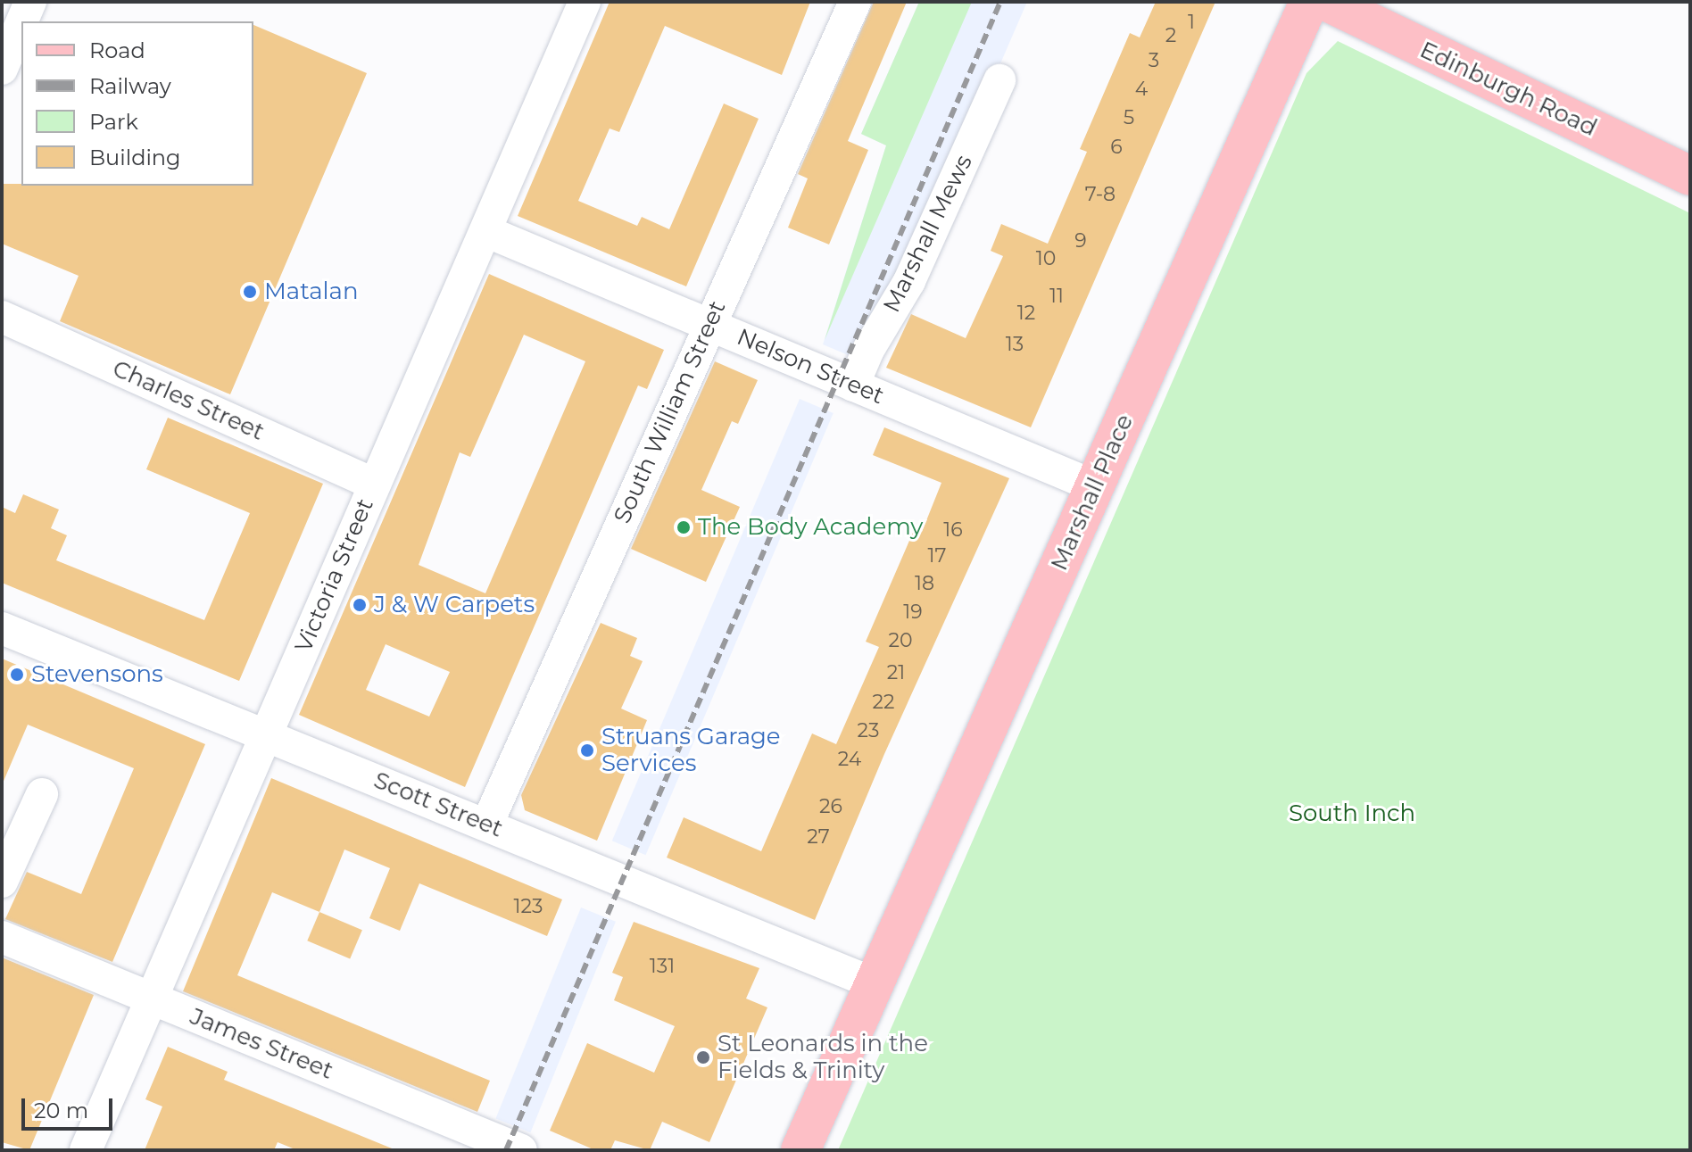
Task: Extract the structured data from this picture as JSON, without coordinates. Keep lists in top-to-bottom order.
{
  "streets": {
    "main road": ["Edinburgh Road", "Marshall Place"],
    "street": [
      "Marshall Mews",
      "Nelson Street",
      "Charles Street",
      "South William Street",
      "Victoria Street",
      "Scott Street",
      "James Street"
    ]
  },
  "crossings": [
    ["Marshall Mews", "Nelson Street"],
    ["Nelson Street", "South William Street"],
    ["Nelson Street", "Marshall Place"],
    ["Nelson Street", "Victoria Street"],
    ["Charles Street", "Victoria Street"],
    ["South William Street", "Scott Street"],
    ["Marshall Place", "Scott Street"],
    ["Victoria Street", "Scott Street"],
    ["Victoria Street", "James Street"]
  ],
  "parks": ["South Inch"],
  "places": [
    "Matalan",
    "The Body Academy",
    "J & W Carpets",
    "Stevensons",
    "Struans Garage Services",
    "St Leonards in the Fields & Trinity"
  ],
  "house_numbers": [
    "1",
    "2",
    "3",
    "4",
    "5",
    "6",
    "7-8",
    "9",
    "10",
    "11",
    "12",
    "13",
    "16",
    "17",
    "18",
    "19",
    "20",
    "21",
    "22",
    "23",
    "24",
    "26",
    "27",
    "123",
    "131"
  ],
  "legend": [
    "Road",
    "Railway",
    "Park",
    "Building"
  ],
  "scale_bar": "20 m"
}
